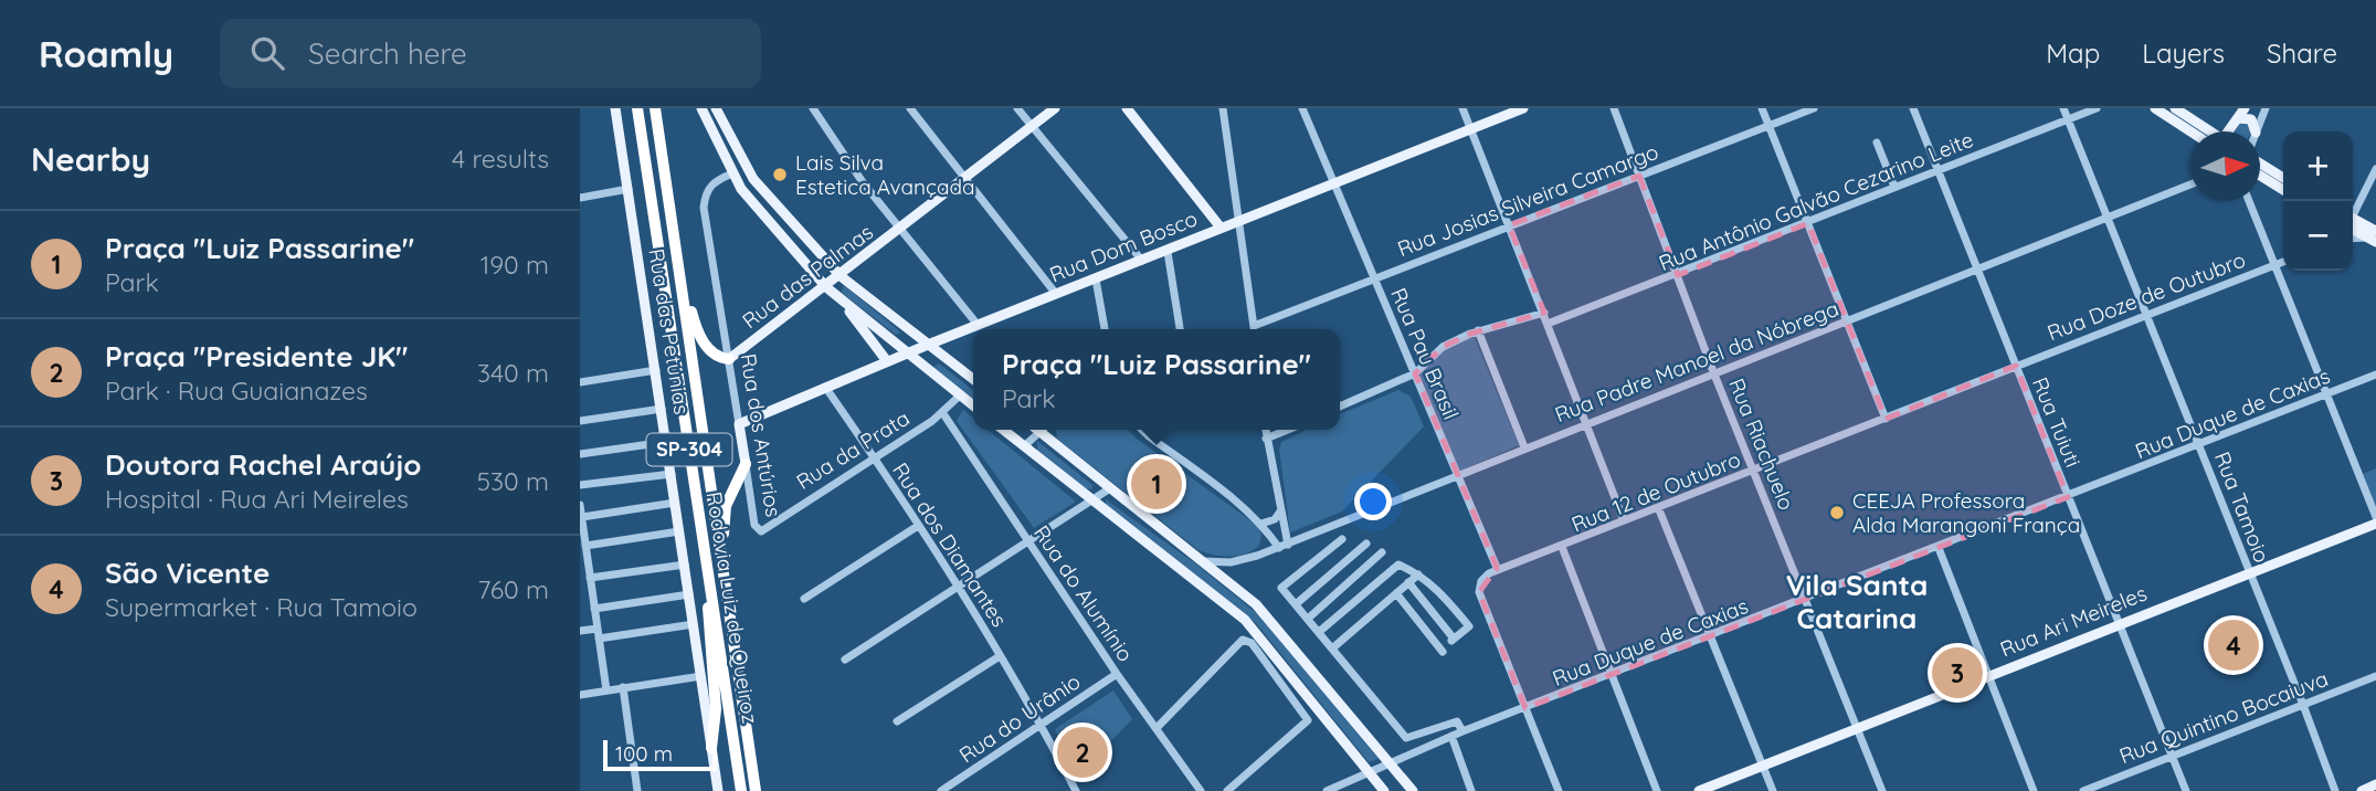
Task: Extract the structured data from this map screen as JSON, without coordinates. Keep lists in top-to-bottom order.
{
  "streets": {
    "highway": ["SP-304", "Rodovia Luiz de Queiroz"],
    "main road": [
      "Rua Dom Bosco",
      "Rua das Palmas",
      "Rua das Petúnias",
      "Rua dos Antúrios",
      "Rua Ari Meireles"
    ],
    "street": [
      "Rua Josias Silveira Camargo",
      "Rua Antônio Galvão Cezarino Leite",
      "Rua Doze de Outubro",
      "Rua Pau Brasil",
      "Rua Padre Manoel da Nóbrega",
      "Rua Duque de Caxias",
      "Rua Tuiuti",
      "Rua Riachuelo",
      "Rua da Prata",
      "Rua 12 de Outubro",
      "Rua Tamoio",
      "Rua dos Diamantes",
      "Rua do Alumínio",
      "Rua Quintino Bocaiuva",
      "Rua do Urânio"
    ]
  },
  "crossings": [
    ["Rua Josias Silveira Camargo", "Rua Pau Brasil"],
    ["Rua Josias Silveira Camargo", "Rua Riachuelo"],
    ["Rua Antônio Galvão Cezarino Leite", "Rua Tuiuti"],
    ["Rua Antônio Galvão Cezarino Leite", "Rua Riachuelo"],
    ["Rua Antônio Galvão Cezarino Leite", "Rua Tamoio"],
    ["Rua Dom Bosco", "Rua Pau Brasil"],
    ["Rua Dom Bosco", "Rua dos Antúrios"],
    ["Rua Dom Bosco", "Rua dos Diamantes"],
    ["Rua das Palmas", "Rua dos Antúrios"],
    ["Rua Doze de Outubro", "Rua Tuiuti"],
    ["Rua Doze de Outubro", "Rua 12 de Outubro"],
    ["Rua Doze de Outubro", "Rua Tamoio"],
    ["Rua Pau Brasil", "Rua Padre Manoel da Nóbrega"],
    ["Rua Pau Brasil", "Rua 12 de Outubro"],
    ["Rua Padre Manoel da Nóbrega", "Rua Tuiuti"],
    ["Rua Padre Manoel da Nóbrega", "Rua Riachuelo"],
    ["Rua Padre Manoel da Nóbrega", "Rua Tamoio"],
    ["Rua Duque de Caxias", "Rua Tuiuti"],
    ["Rua Duque de Caxias", "Rua Riachuelo"],
    ["Rua Duque de Caxias", "Rua 12 de Outubro"],
    ["Rua Duque de Caxias", "Rua Tamoio"],
    ["Rua Tuiuti", "Rua 12 de Outubro"],
    ["Rua Tuiuti", "Rua Ari Meireles"],
    ["Rua Tuiuti", "Rua Quintino Bocaiuva"],
    ["Rua dos Antúrios", "Rua da Prata"],
    ["Rua Riachuelo", "Rua 12 de Outubro"],
    ["Rua Riachuelo", "Rua Ari Meireles"],
    ["Rua da Prata", "Rua dos Diamantes"],
    ["Rua da Prata", "Rua do Alumínio"],
    ["Rua Tamoio", "Rua Ari Meireles"],
    ["Rua Tamoio", "Rua Quintino Bocaiuva"],
    ["Rua dos Diamantes", "Rua do Urânio"],
    ["Rua do Alumínio", "Rua do Urânio"]
  ],
  "districts": ["Vila Santa Catarina"],
  "places": ["Lais Silva Estetica Avançada", "CEEJA Professora Alda Marangoni França"],
  "scale_bar": "100 m",
  "north": "right",
  "page": {
    "header": "Roamly",
    "search": "Search here",
    "nav": ["Map", "Layers", "Share"],
    "heading": ["Nearby", "4 results"],
    "map_buttons": ["+", "−"],
    "list": [
      {
        "mark": "1",
        "name": "Praça \"Luiz Passarine\"",
        "note": "Park",
        "value": "190 m"
      },
      {
        "mark": "2",
        "name": "Praça \"Presidente JK\"",
        "note": "Park · Rua Guaianazes",
        "value": "340 m"
      },
      {
        "mark": "3",
        "name": "Doutora Rachel Araújo",
        "note": "Hospital · Rua Ari Meireles",
        "value": "530 m"
      },
      {
        "mark": "4",
        "name": "São Vicente",
        "note": "Supermarket · Rua Tamoio",
        "value": "760 m"
      }
    ],
    "popup": ["Praça \"Luiz Passarine\"", "Park"],
    "pins": [
      "1",
      "4",
      "3",
      "2"
    ],
    "scale": "100 m"
  }
}
